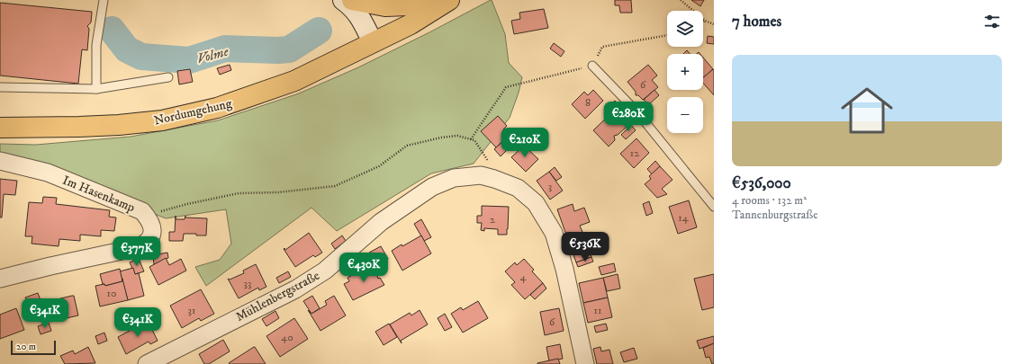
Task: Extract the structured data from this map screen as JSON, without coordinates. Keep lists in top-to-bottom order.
{
  "streets": {
    "main road": ["Nordumgehung"],
    "street": ["Im Hasenkamp", "Mühlenbergstraße"]
  },
  "water": ["Volme"],
  "house_numbers": [
    "6",
    "8",
    "12",
    "3",
    "14",
    "2",
    "4",
    "33",
    "10",
    "31",
    "11",
    "6",
    "40"
  ],
  "scale_bar": "20 m",
  "page": {
    "heading": "7 homes",
    "map_buttons": ["+", "−"],
    "list": [
      {
        "name": "€536,000",
        "note": "4 rooms · 132 m² · Tannenburgstraße"
      }
    ],
    "price": [
      "€280K",
      "€210K",
      "€536K",
      "€377K",
      "€430K",
      "€341K",
      "€341K"
    ],
    "scale": "20 m"
  }
}
